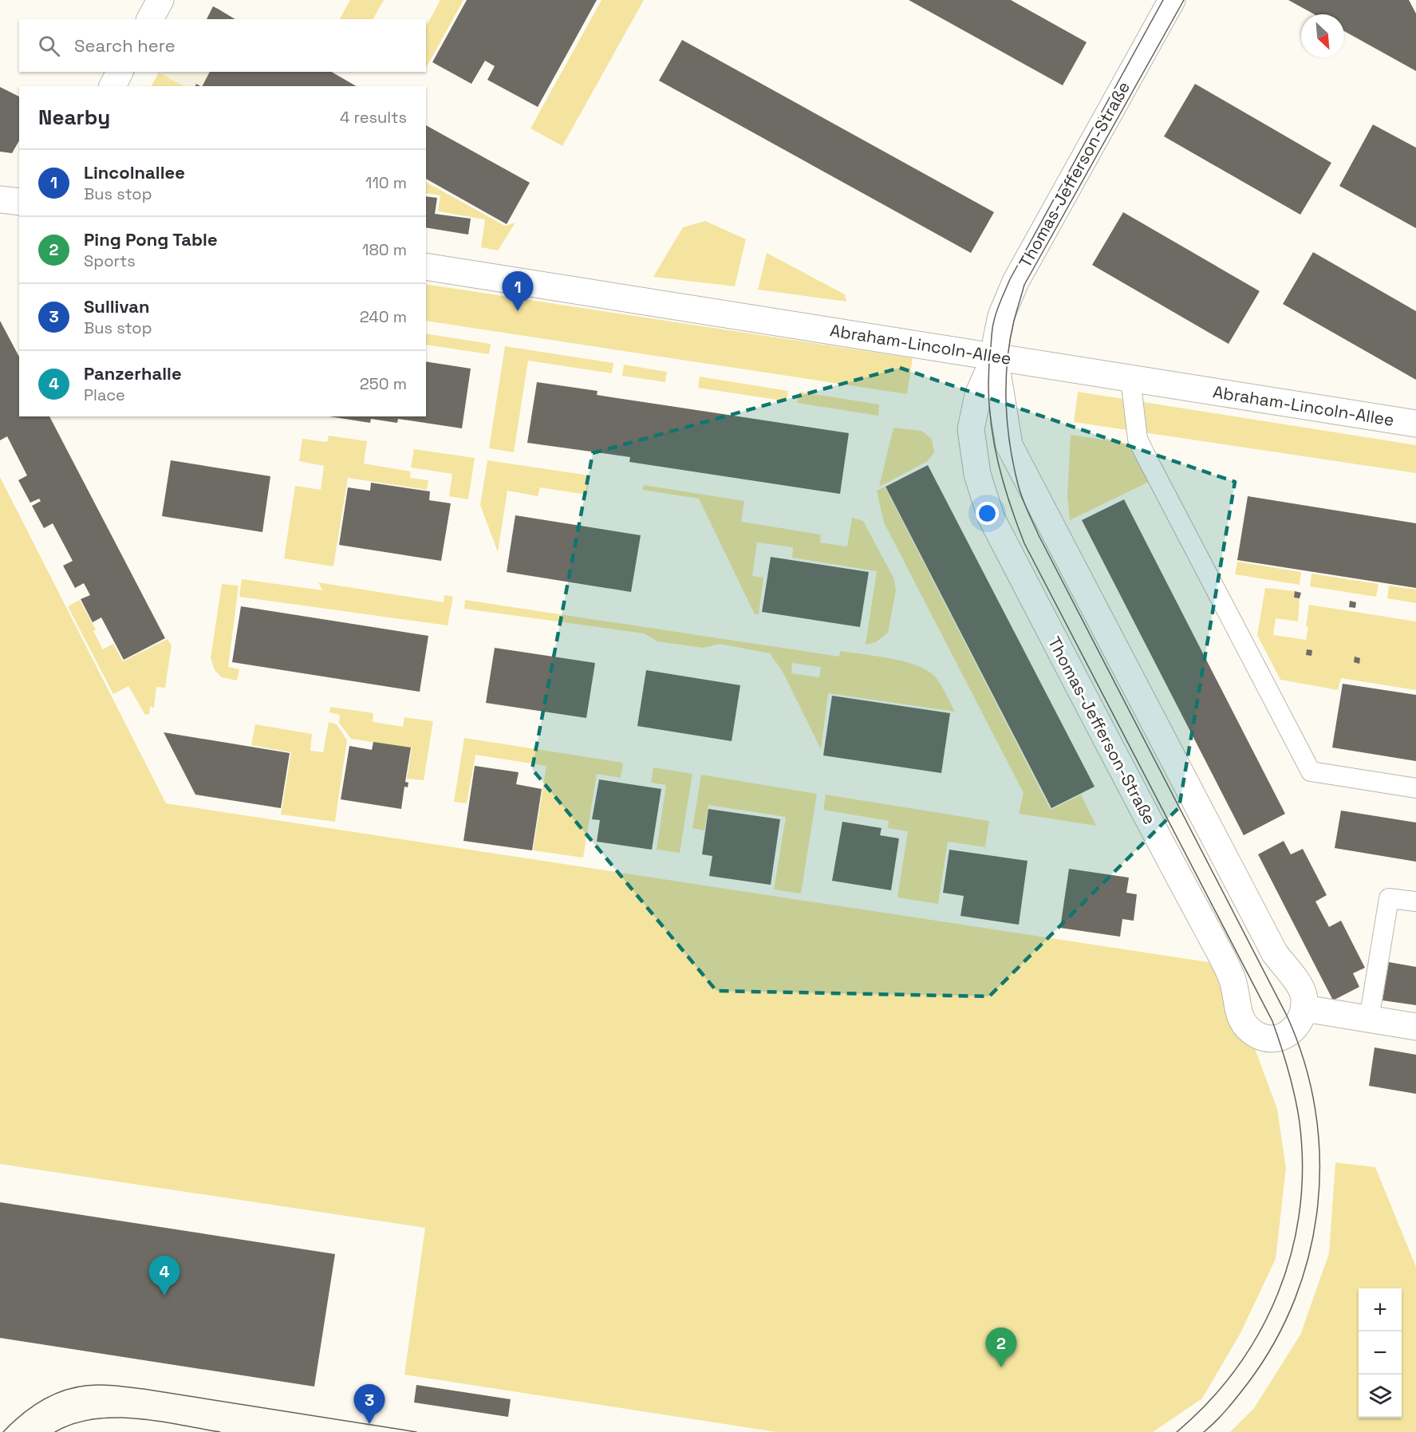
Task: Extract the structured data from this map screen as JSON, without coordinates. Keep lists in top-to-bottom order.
{
  "streets": {
    "street": ["Thomas-Jefferson-Straße", "Abraham-Lincoln-Allee"]
  },
  "crossings": [
    ["Thomas-Jefferson-Straße", "Abraham-Lincoln-Allee"]
  ],
  "north": "bottom right",
  "page": {
    "search": "Search here",
    "heading": ["Nearby", "4 results"],
    "list": [
      {
        "mark": "1",
        "name": "Lincolnallee",
        "note": "Bus stop",
        "value": "110 m"
      },
      {
        "mark": "2",
        "name": "Ping Pong Table",
        "note": "Sports",
        "value": "180 m"
      },
      {
        "mark": "3",
        "name": "Sullivan",
        "note": "Bus stop",
        "value": "240 m"
      },
      {
        "mark": "4",
        "name": "Panzerhalle",
        "note": "Place",
        "value": "250 m"
      }
    ],
    "pins": [
      "1",
      "4",
      "2",
      "3"
    ],
    "map_buttons": ["+", "−"]
  }
}
